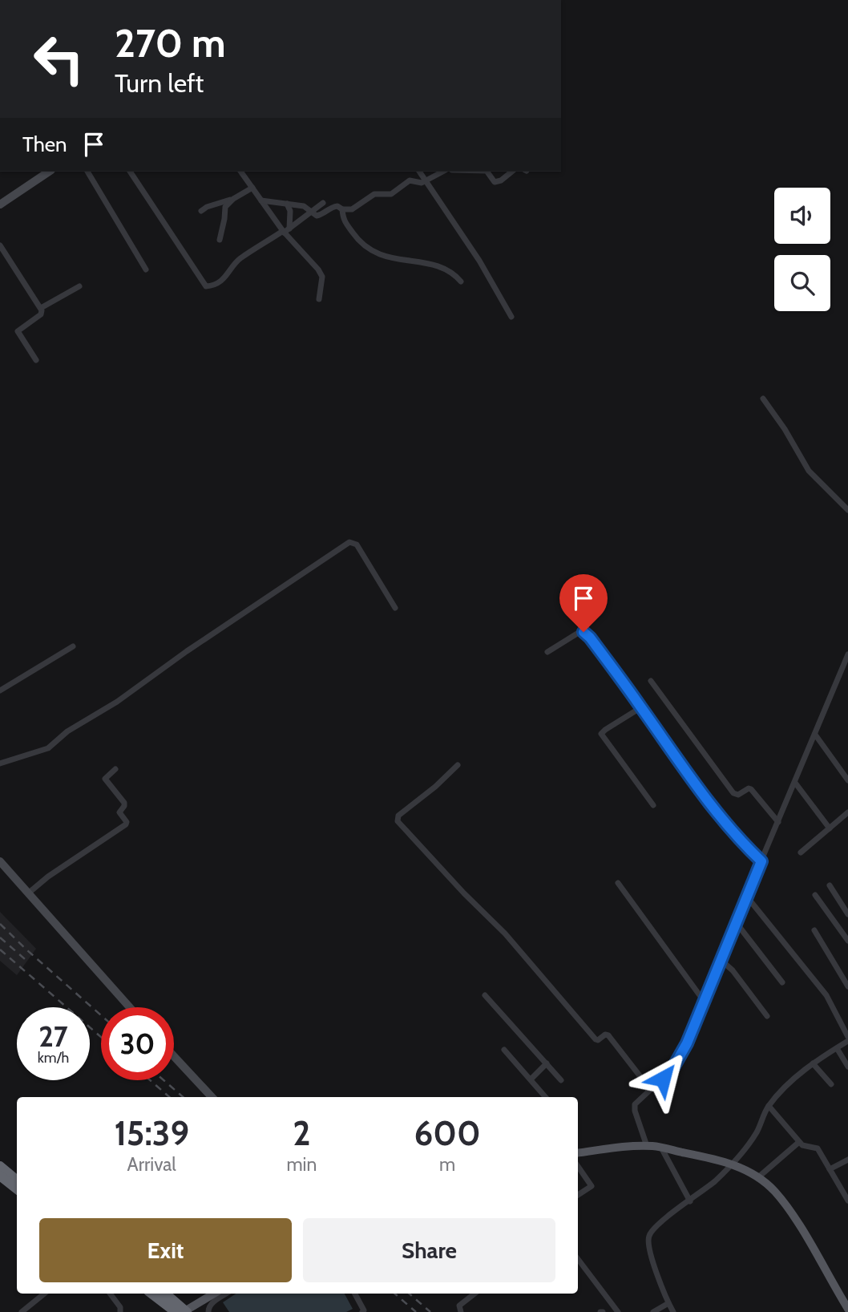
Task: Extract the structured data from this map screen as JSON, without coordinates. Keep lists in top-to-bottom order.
{
  "page": {
    "turn": ["270 m", "Turn left"],
    "then": "Then",
    "speed": "27 km/h",
    "limit": "30",
    "eta": [
      "15:39",
      "Arrival",
      "2",
      "min",
      "600",
      "m"
    ],
    "buttons": ["Exit", "Share"]
  }
}
